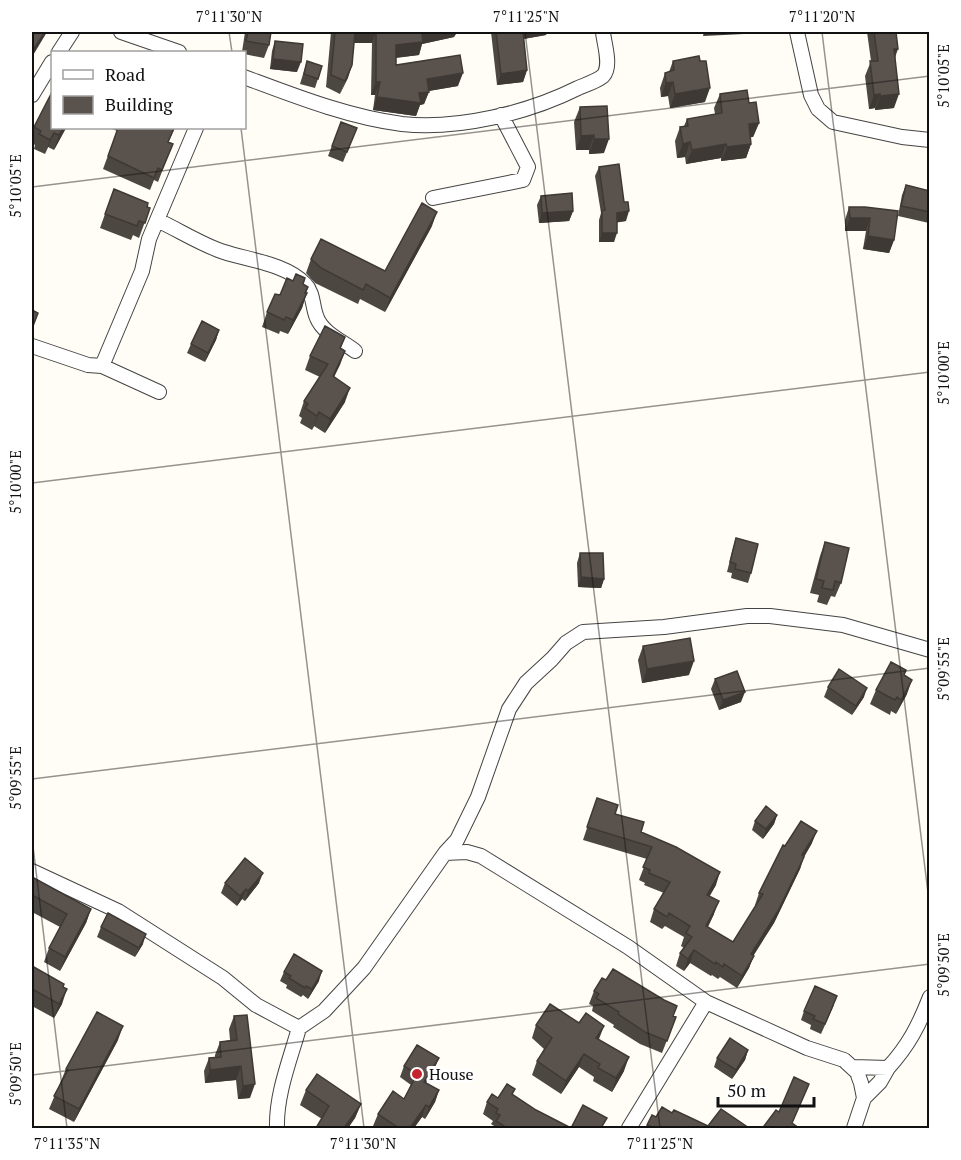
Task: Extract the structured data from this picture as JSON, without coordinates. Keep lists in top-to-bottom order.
{
  "places": ["House"],
  "legend": ["Road", "Building"],
  "scale_bar": "50 m",
  "coordinates": [
    "7°11'30\"N",
    "7°11'25\"N",
    "7°11'20\"N",
    "5°10'05\"E",
    "5°10'00\"E",
    "5°09'55\"E",
    "5°09'50\"E",
    "7°11'35\"N"
  ]
}
